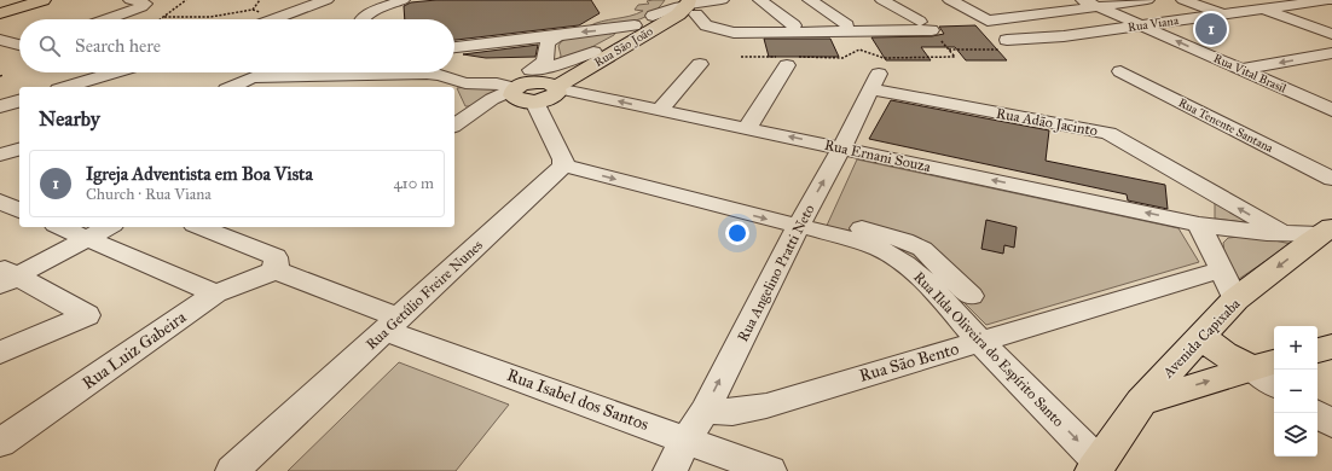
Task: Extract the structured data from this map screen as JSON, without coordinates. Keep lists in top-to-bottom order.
{
  "streets": {
    "main road": ["Rua São João", "Avenida Capixaba"],
    "street": [
      "Rua Viana",
      "Rua Vital Brasil",
      "Rua Adão Jacinto",
      "Rua Tenente Santana",
      "Rua Ernani Souza",
      "Rua Angelino Pratti Neto",
      "Rua Getúlio Freire Nunes",
      "Rua Ilda Oliveira do Espírito Santo",
      "Rua Luiz Gabeira",
      "Rua São Bento",
      "Rua Isabel dos Santos"
    ]
  },
  "crossings": [
    ["Rua Viana", "Rua Vital Brasil"],
    ["Rua São João", "Rua Ernani Souza"],
    ["Rua Adão Jacinto", "Rua Angelino Pratti Neto"],
    ["Rua Ernani Souza", "Rua Angelino Pratti Neto"],
    ["Rua Ernani Souza", "Rua São Bento"],
    ["Rua Angelino Pratti Neto", "Rua Ilda Oliveira do Espírito Santo"],
    ["Rua Angelino Pratti Neto", "Rua São Bento"],
    ["Rua Angelino Pratti Neto", "Rua Isabel dos Santos"],
    ["Rua Getúlio Freire Nunes", "Rua Ilda Oliveira do Espírito Santo"],
    ["Rua Getúlio Freire Nunes", "Rua Isabel dos Santos"],
    ["Avenida Capixaba", "Rua Ilda Oliveira do Espírito Santo"],
    ["Rua Ilda Oliveira do Espírito Santo", "Rua São Bento"],
    ["Rua Luiz Gabeira", "Rua Isabel dos Santos"]
  ],
  "one_way": ["Rua Angelino Pratti Neto", "Rua Ilda Oliveira do Espírito Santo"],
  "page": {
    "pins": "1",
    "search": "Search here",
    "heading": "Nearby",
    "list": [
      {
        "mark": "1",
        "name": "Igreja Adventista em Boa Vista",
        "note": "Church · Rua Viana",
        "value": "410 m"
      }
    ],
    "map_buttons": ["+", "−"]
  }
}
